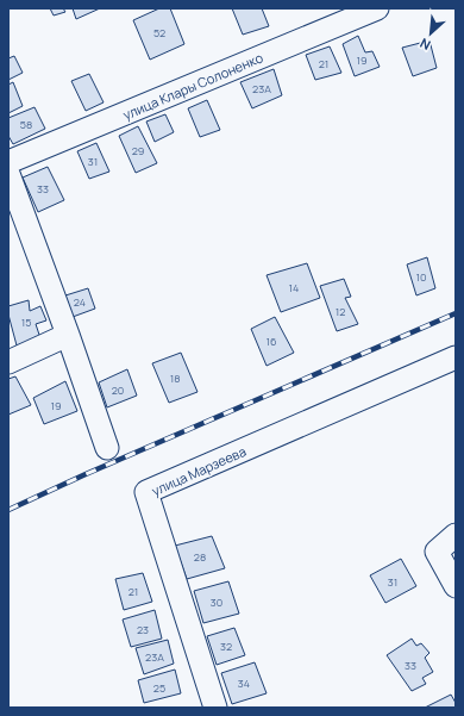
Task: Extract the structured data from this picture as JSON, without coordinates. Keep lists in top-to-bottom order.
{
  "streets": {
    "street": ["улица Клары Солоненко", "улица Марзеева"]
  },
  "house_numbers": [
    "52",
    "19",
    "21",
    "23А",
    "58",
    "29",
    "31",
    "33",
    "10",
    "14",
    "24",
    "12",
    "15",
    "16",
    "18",
    "20",
    "19",
    "28",
    "31",
    "21",
    "30",
    "23",
    "32",
    "23А",
    "33",
    "34",
    "25"
  ],
  "north": "bottom left"
}
